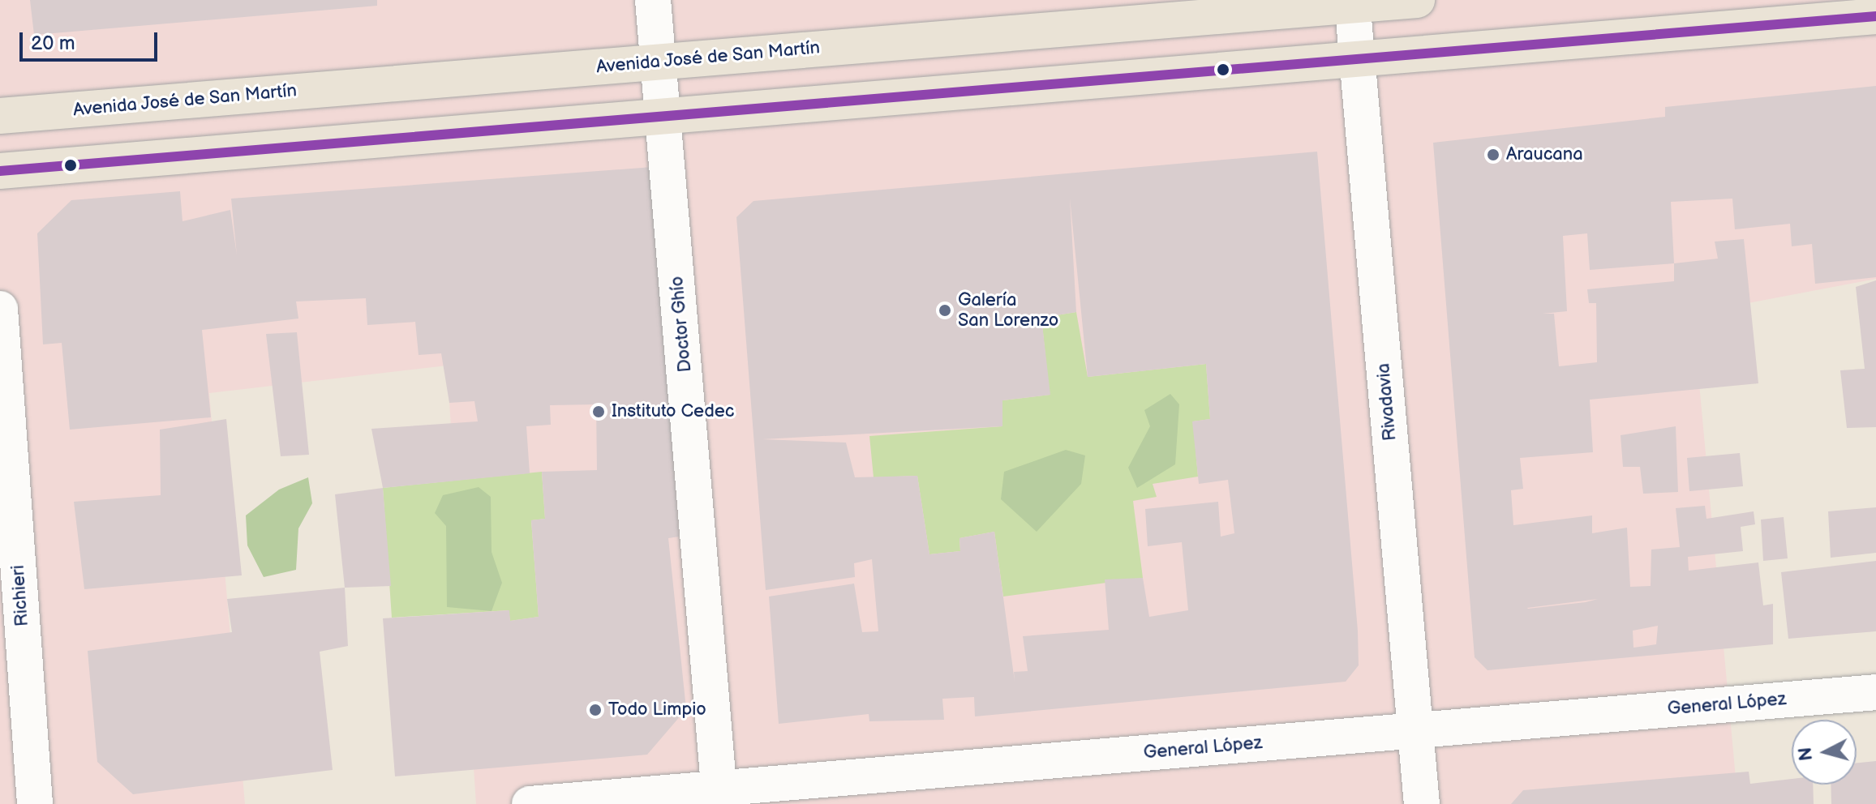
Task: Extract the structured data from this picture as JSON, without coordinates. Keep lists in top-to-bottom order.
{
  "streets": {
    "main road": ["Avenida José de San Martín"],
    "street": [
      "Doctor Ghío",
      "Rivadavia",
      "Richieri",
      "General López"
    ]
  },
  "crossings": [
    ["Avenida José de San Martín", "Doctor Ghío"],
    ["Avenida José de San Martín", "Rivadavia"],
    ["Doctor Ghío", "General López"],
    ["Rivadavia", "General López"]
  ],
  "places": [
    "Araucana",
    "Galería San Lorenzo",
    "Instituto Cedec",
    "Todo Limpio"
  ],
  "scale_bar": "20 m",
  "north": "left"
}
